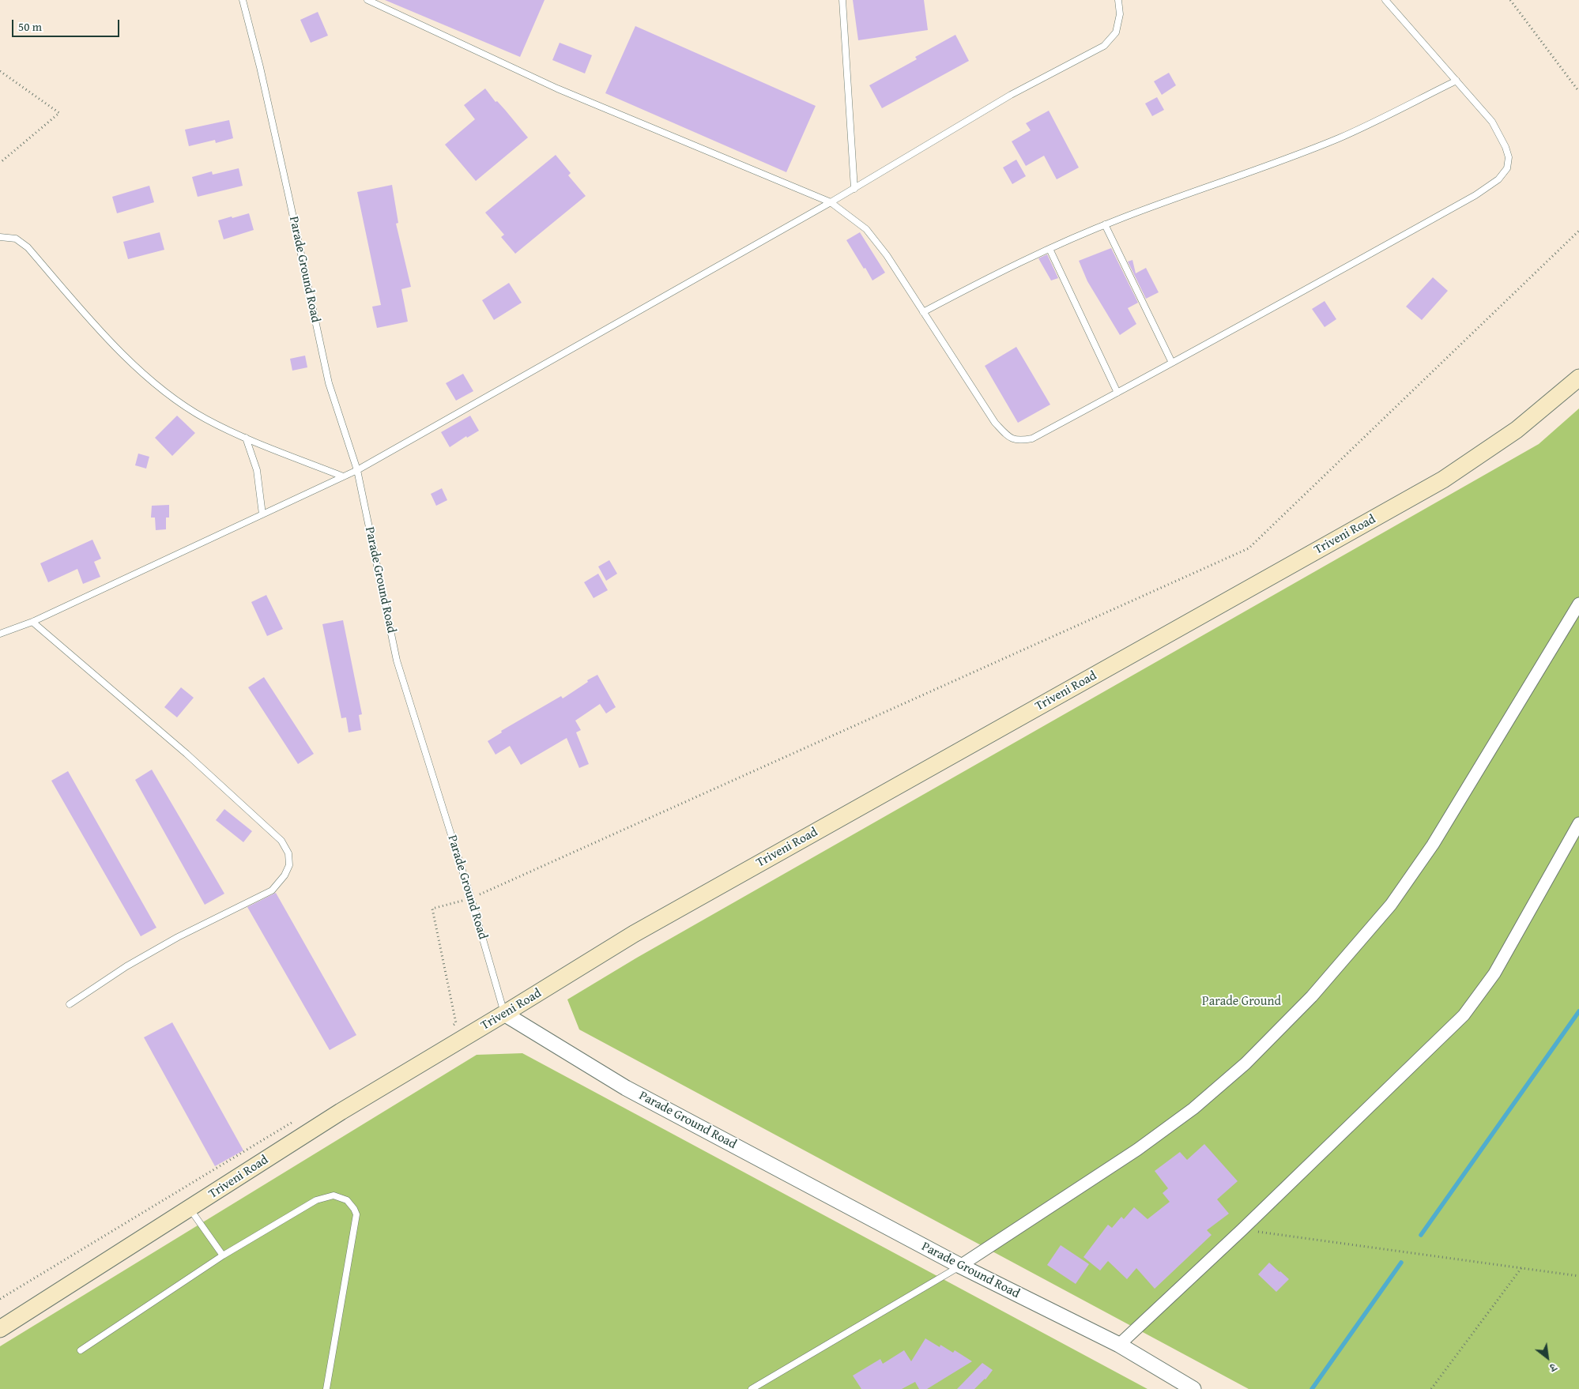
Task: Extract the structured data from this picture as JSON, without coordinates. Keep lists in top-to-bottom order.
{
  "streets": {
    "main road": ["Triveni Road"],
    "street": ["Parade Ground Road"]
  },
  "crossings": [
    ["Parade Ground Road", "Triveni Road"]
  ],
  "parks": ["Parade Ground"],
  "scale_bar": "50 m",
  "north": "bottom right"
}
